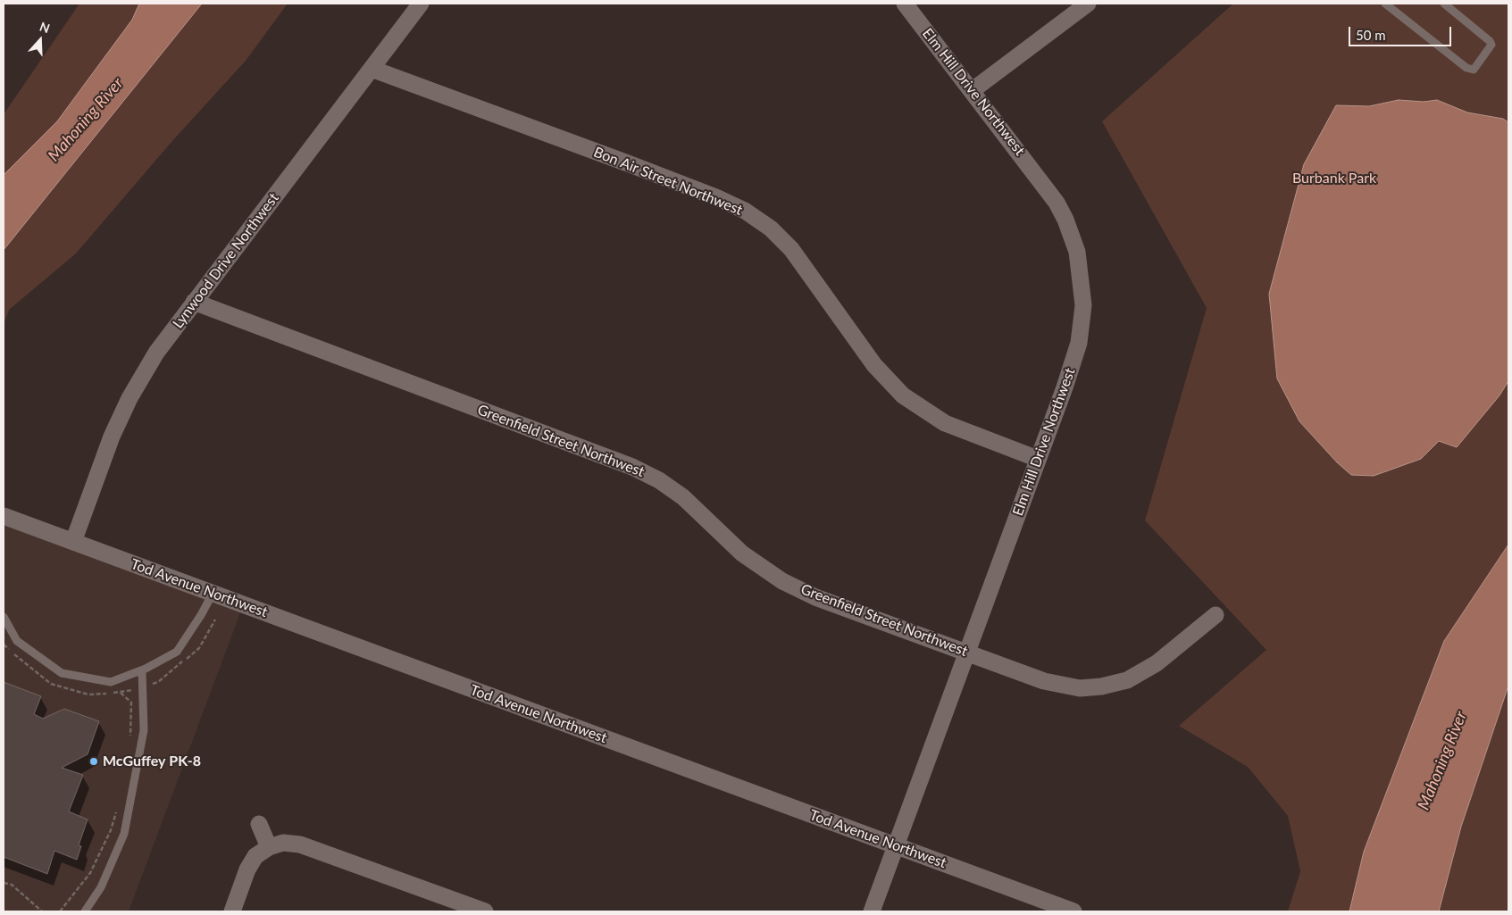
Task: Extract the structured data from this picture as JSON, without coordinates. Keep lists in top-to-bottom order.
{
  "streets": {
    "street": [
      "Elm Hill Drive Northwest",
      "Bon Air Street Northwest",
      "Lynwood Drive Northwest",
      "Greenfield Street Northwest",
      "Tod Avenue Northwest"
    ]
  },
  "crossings": [
    ["Elm Hill Drive Northwest", "Bon Air Street Northwest"],
    ["Elm Hill Drive Northwest", "Greenfield Street Northwest"],
    ["Elm Hill Drive Northwest", "Tod Avenue Northwest"],
    ["Bon Air Street Northwest", "Lynwood Drive Northwest"],
    ["Lynwood Drive Northwest", "Greenfield Street Northwest"],
    ["Lynwood Drive Northwest", "Tod Avenue Northwest"]
  ],
  "water": ["Mahoning River"],
  "parks": ["Burbank Park"],
  "places": ["McGuffey PK-8"],
  "scale_bar": "50 m",
  "north": "top"
}
